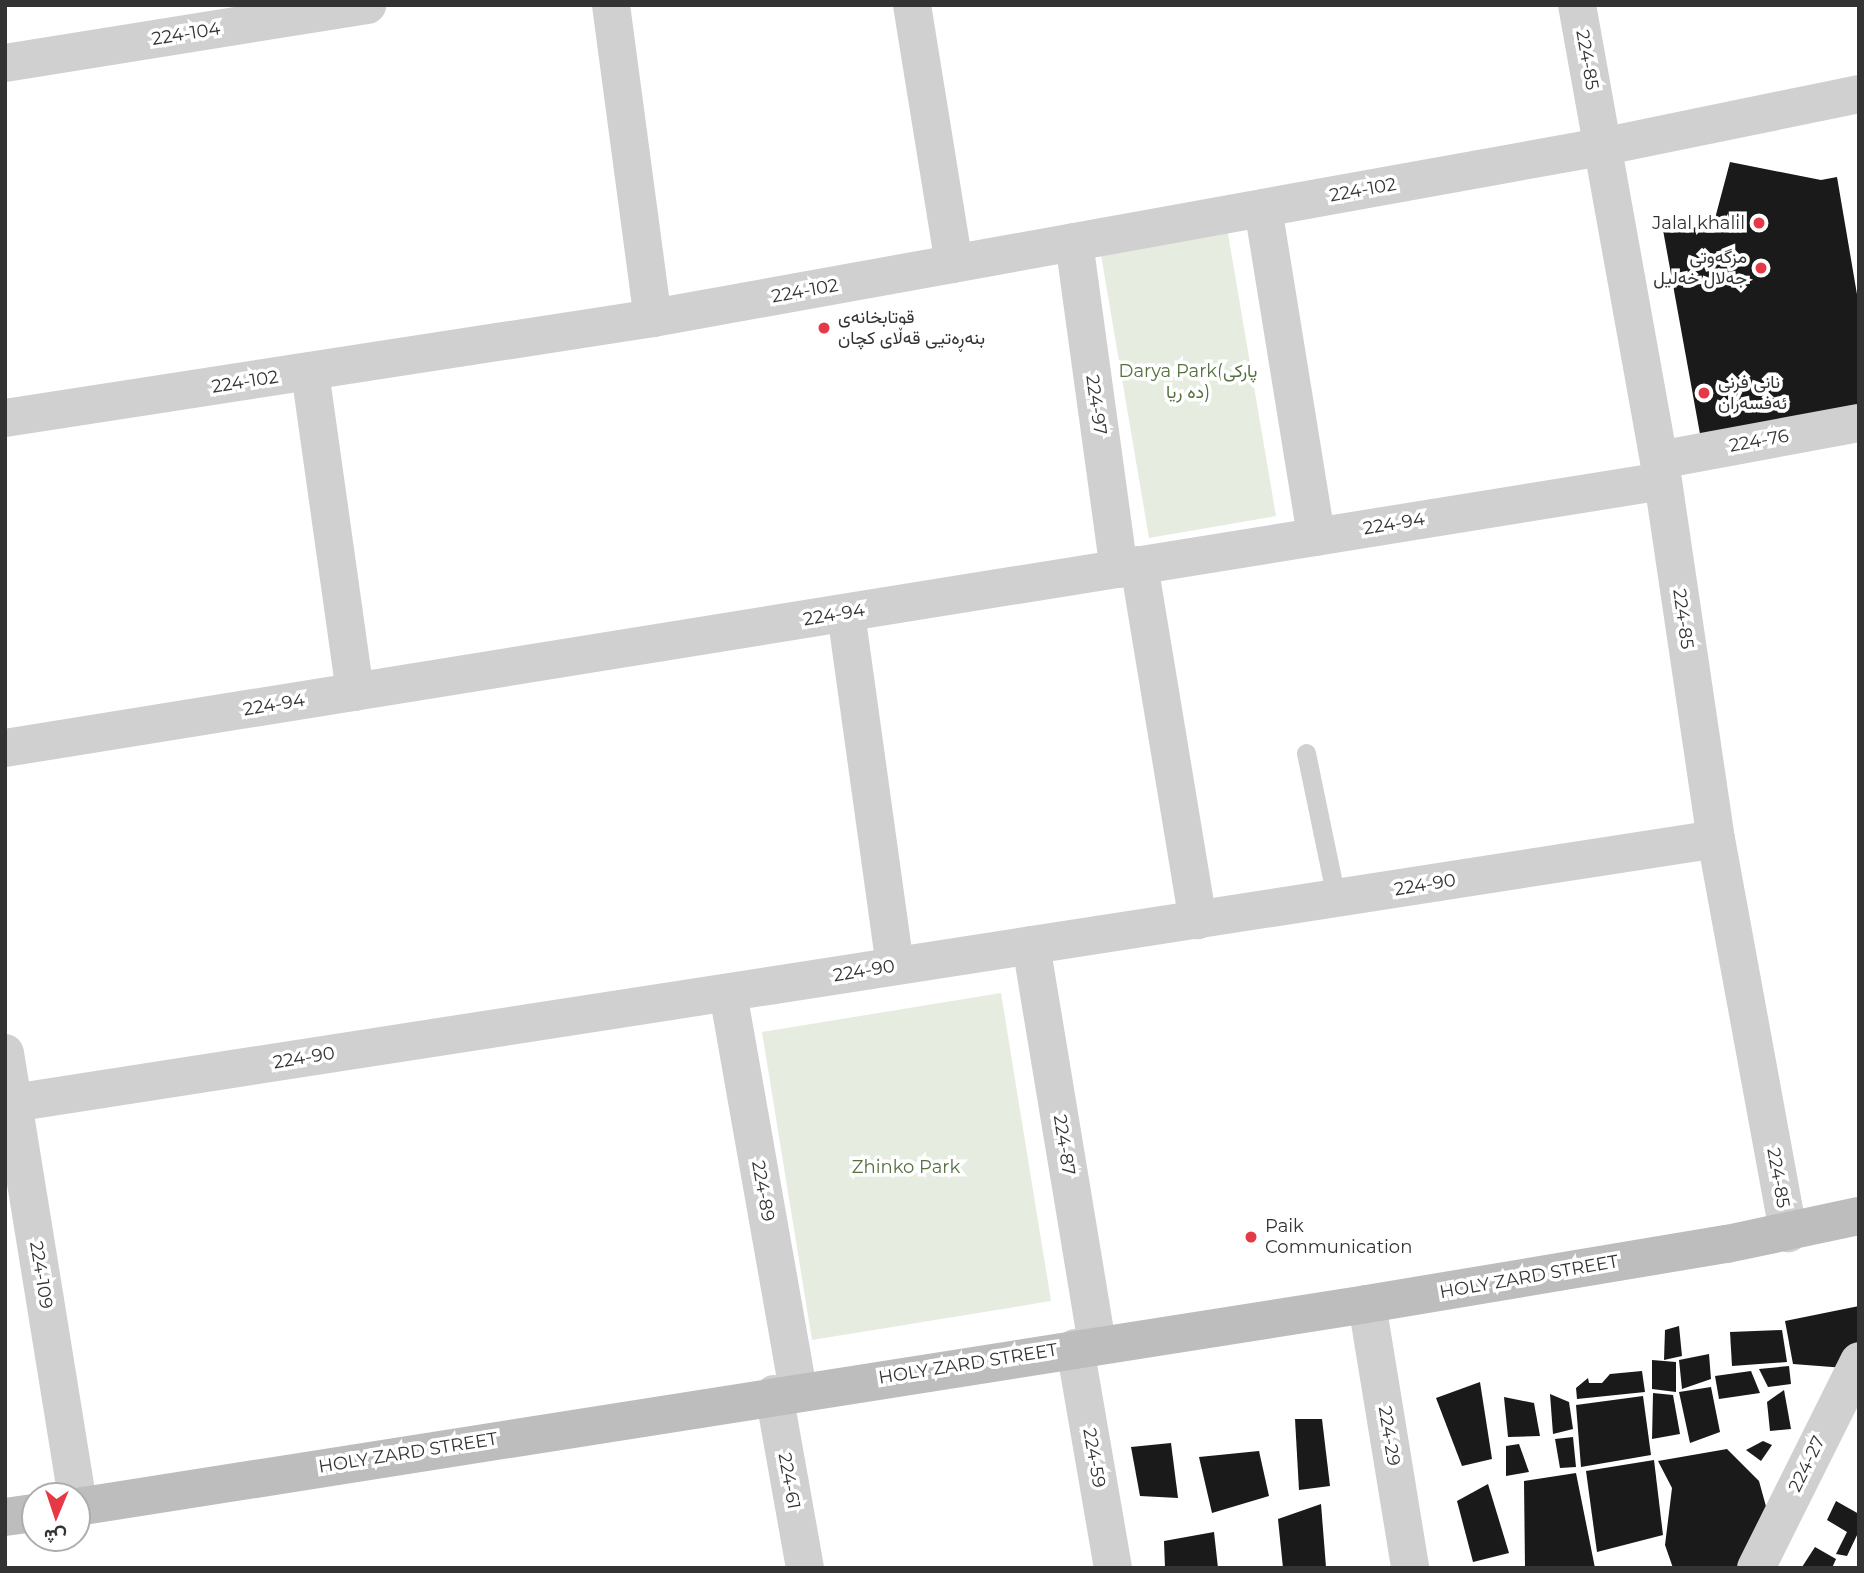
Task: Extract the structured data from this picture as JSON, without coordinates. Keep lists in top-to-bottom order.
{
  "streets": {
    "street": [
      "224-104",
      "224-85",
      "224-102",
      "224-97",
      "224-76",
      "224-94",
      "224-90",
      "224-87",
      "224-89",
      "224-109",
      "HOLY ZARD STREET",
      "224-29",
      "224-59",
      "224-27",
      "224-61"
    ]
  },
  "crossings": [
    ["224-85", "224-102"],
    ["224-85", "224-76"],
    ["224-85", "224-94"],
    ["224-85", "224-90"],
    ["224-85", "HOLY ZARD STREET"],
    ["224-102", "224-97"],
    ["224-97", "224-94"],
    ["224-97", "224-90"],
    ["224-76", "224-94"],
    ["224-90", "224-87"],
    ["224-90", "224-89"],
    ["224-90", "224-109"],
    ["224-87", "HOLY ZARD STREET"],
    ["224-87", "224-59"],
    ["224-89", "HOLY ZARD STREET"],
    ["224-89", "224-61"],
    ["HOLY ZARD STREET", "224-29"],
    ["HOLY ZARD STREET", "224-59"],
    ["HOLY ZARD STREET", "224-61"]
  ],
  "parks": ["Darya Park(پارکی ده ریا)", "Zhinko Park"],
  "places": [
    "Jalal khalil",
    "مزگەوتی جەلال خەلیل",
    "قوتابخانەی بنەڕەتیی قەڵای کچان",
    "نانی فڕنی ئەفسەران",
    "Paik Communication"
  ],
  "north": "bottom"
}
